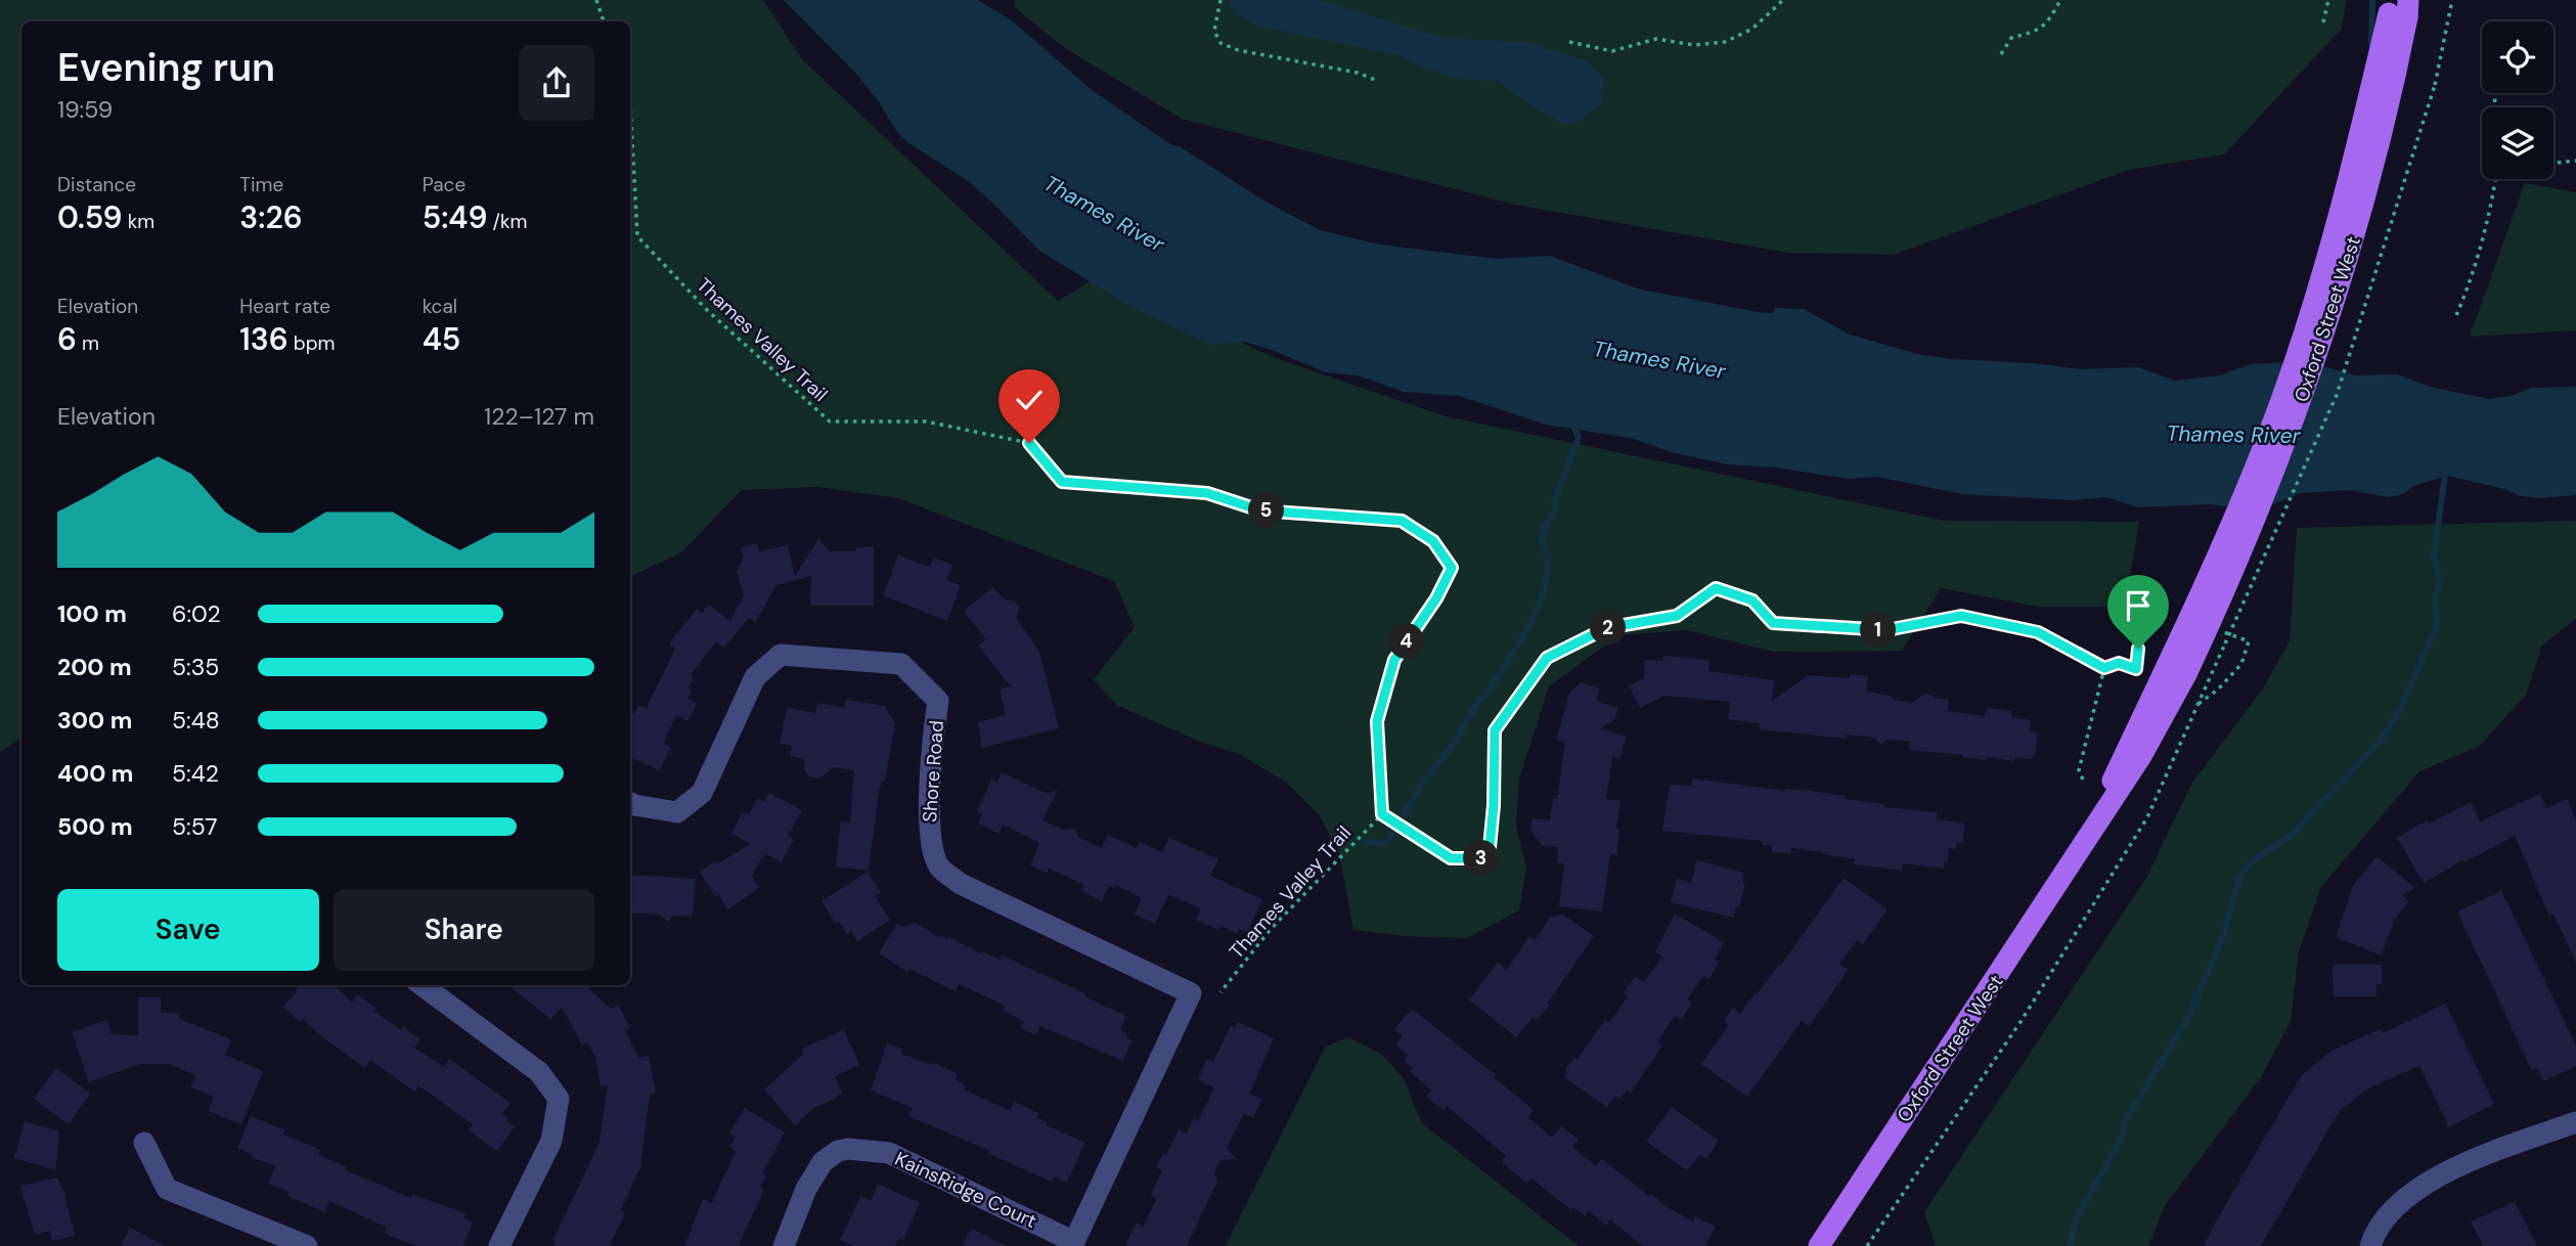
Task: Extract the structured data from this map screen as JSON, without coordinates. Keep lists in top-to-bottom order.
{
  "streets": {
    "main road": ["Oxford Street West"],
    "street": ["Shore Road", "KainsRidge Court"],
    "path": ["Thames Valley Trail"]
  },
  "crossings": [
    ["Shore Road", "KainsRidge Court"]
  ],
  "water": ["Thames River"],
  "page": {
    "heading": ["Evening run", "19:59"],
    "stats": [
      ["Distance", "0.59 km"],
      ["Time", "3:26"],
      ["Pace", "5:49 /km"],
      ["Elevation", "6 m"],
      ["Heart rate", "136 bpm"],
      ["kcal", "45"]
    ],
    "chart": ["Elevation", "122–127 m"],
    "pins": [
      "5",
      "2",
      "1",
      "4",
      "3"
    ],
    "list": [
      {
        "name": "100 m",
        "note": "6:02"
      },
      {
        "name": "200 m",
        "note": "5:35"
      },
      {
        "name": "300 m",
        "note": "5:48"
      },
      {
        "name": "400 m",
        "note": "5:42"
      },
      {
        "name": "500 m",
        "note": "5:57"
      }
    ],
    "buttons": ["Save", "Share"]
  }
}
